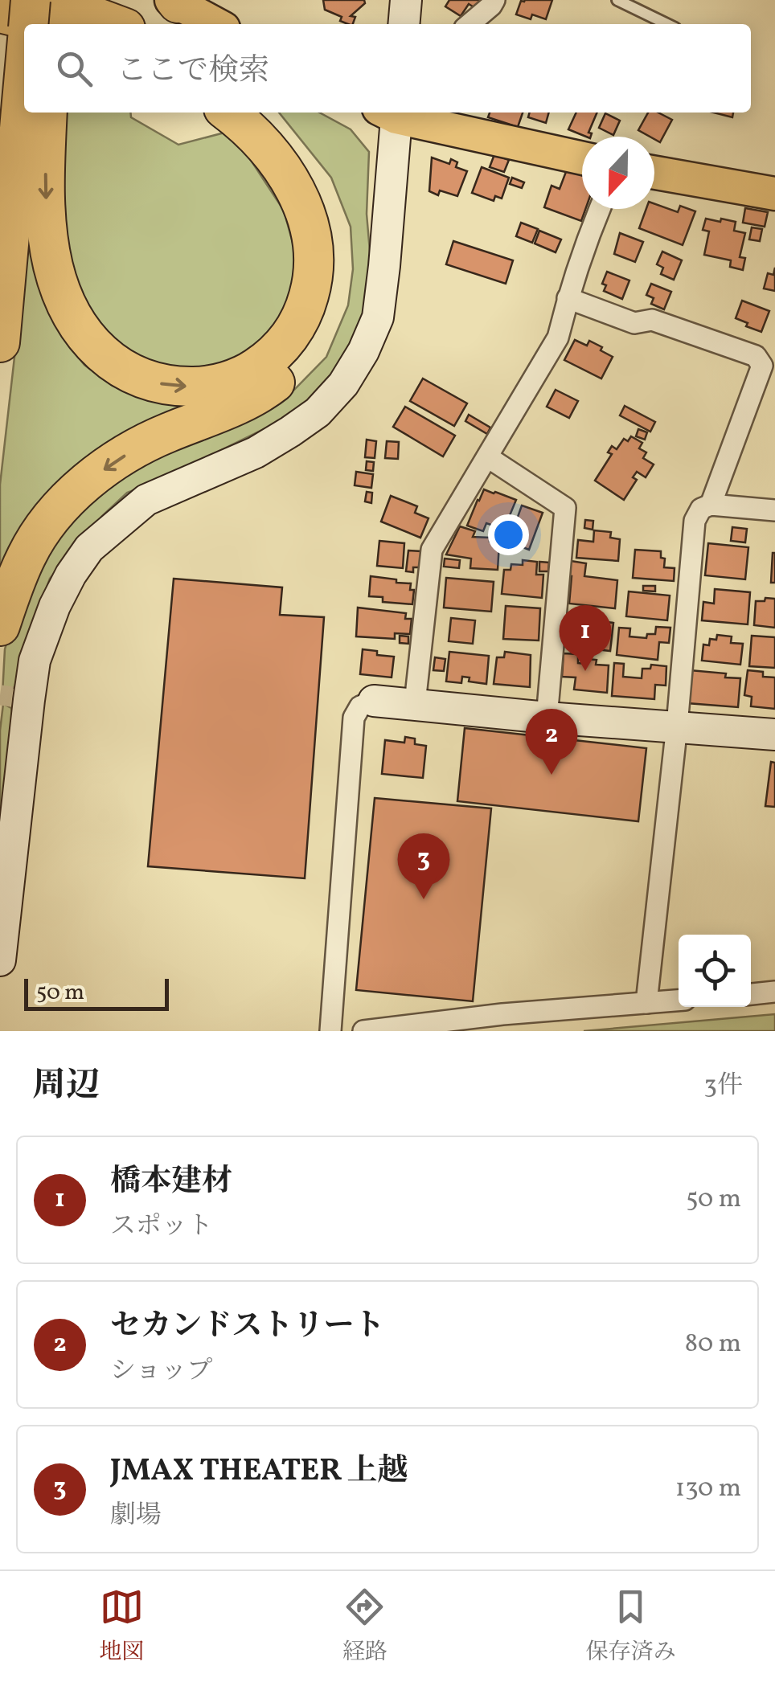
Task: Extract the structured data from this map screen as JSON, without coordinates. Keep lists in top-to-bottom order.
{
  "scale_bar": "50 m",
  "north": "bottom",
  "page": {
    "search": "ここで検索",
    "pins": ["1", "2", "3"],
    "scale": "50 m",
    "heading": ["周辺", "3件"],
    "list": [
      {
        "mark": "1",
        "name": "橋本建材",
        "note": "スポット",
        "value": "50 m"
      },
      {
        "mark": "2",
        "name": "セカンドストリート",
        "note": "ショップ",
        "value": "80 m"
      },
      {
        "mark": "3",
        "name": "JMAX THEATER 上越",
        "note": "劇場",
        "value": "130 m"
      }
    ],
    "nav": ["地図", "経路", "保存済み"]
  }
}
